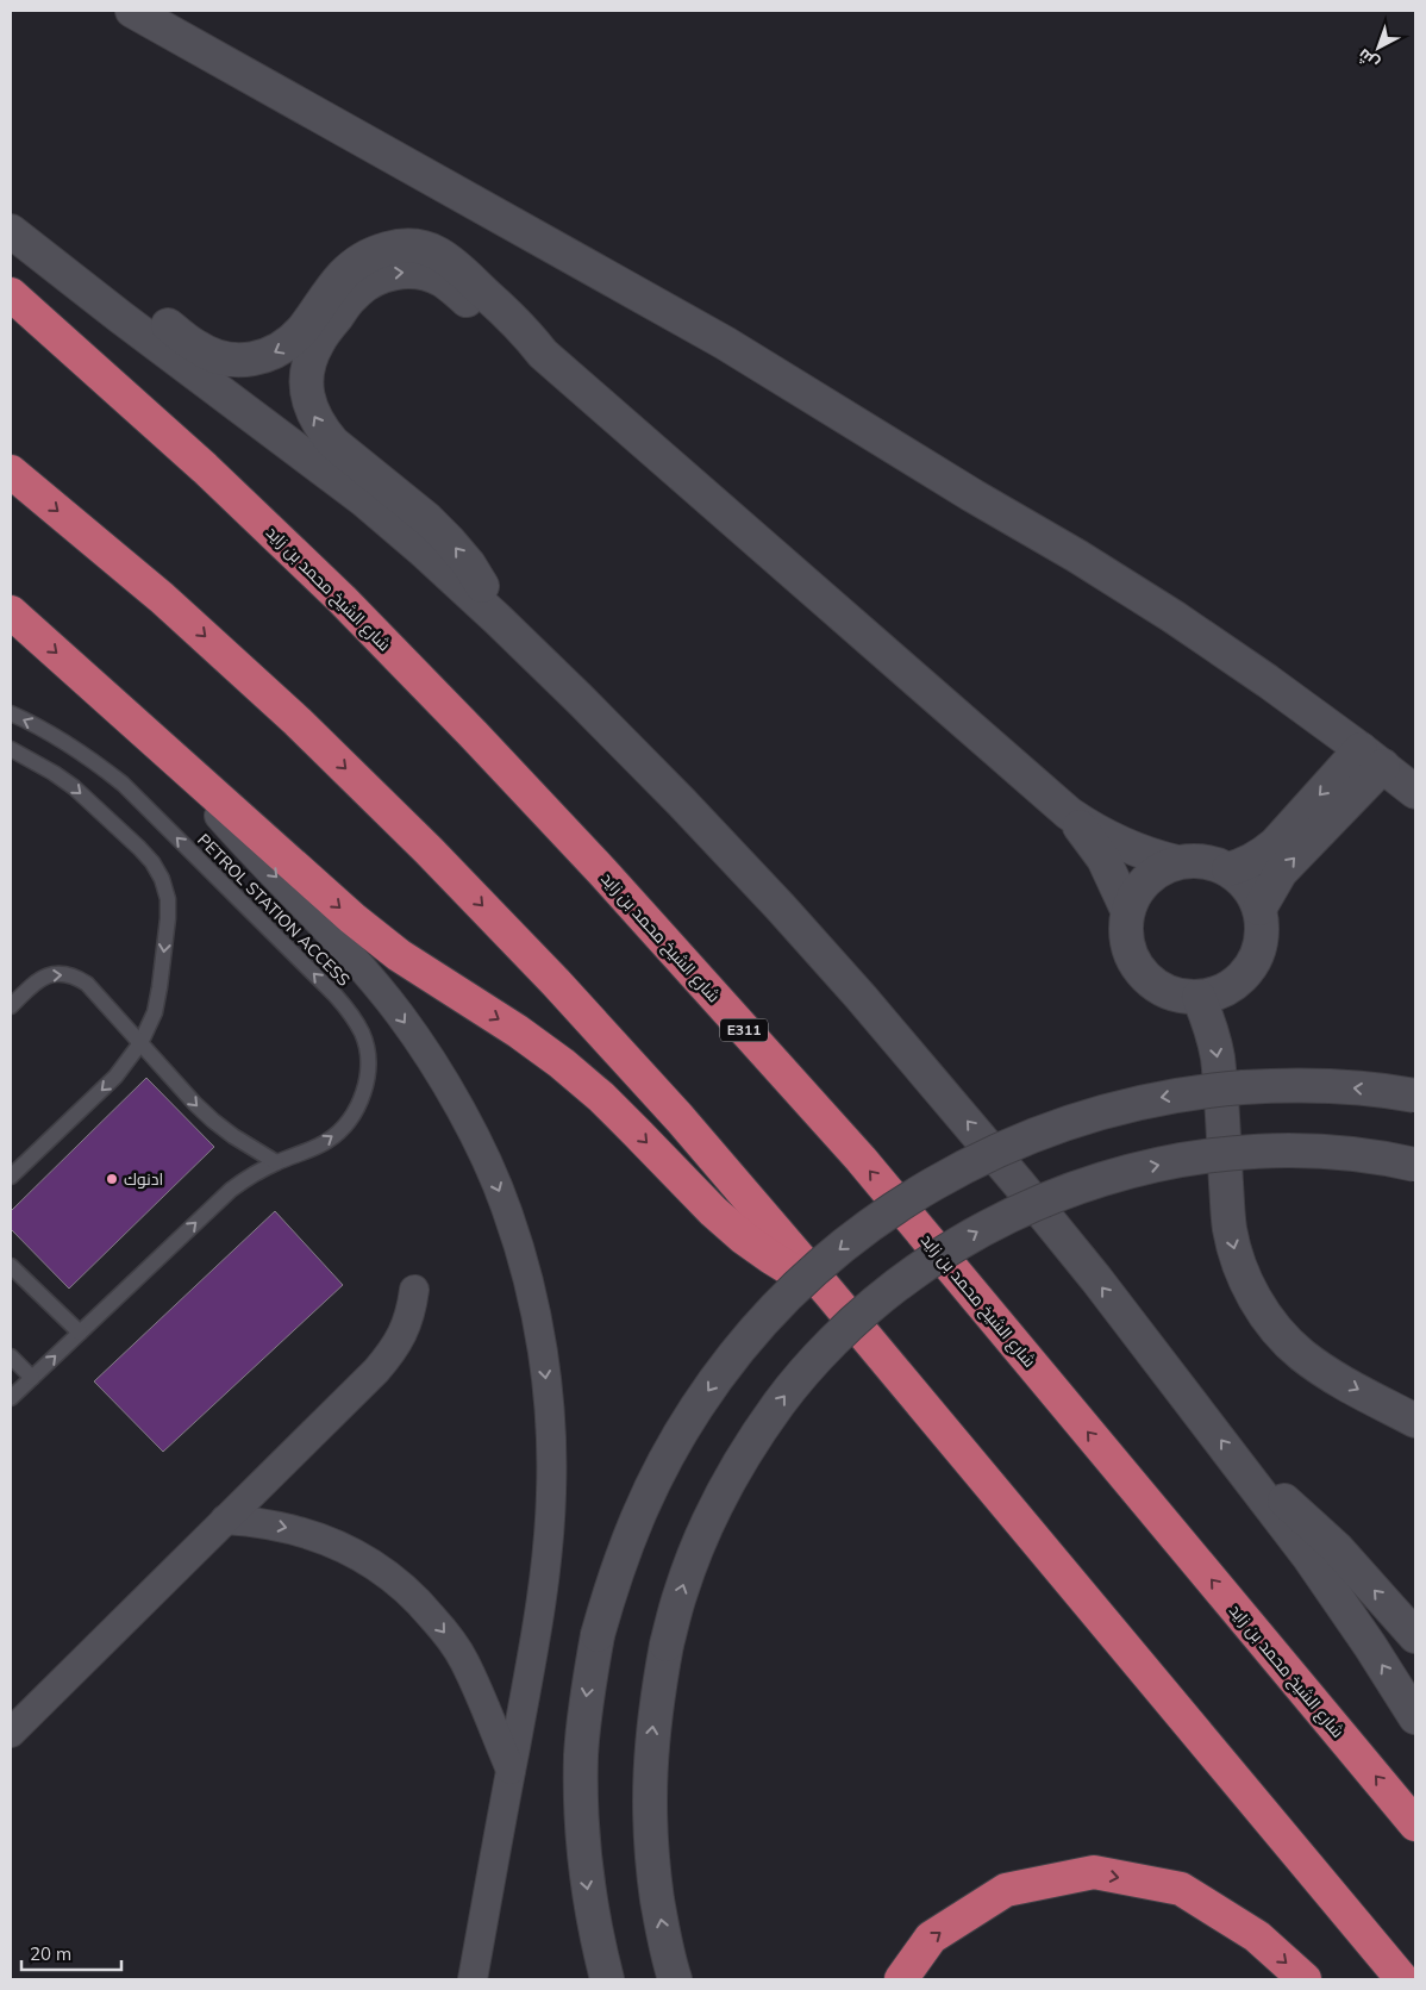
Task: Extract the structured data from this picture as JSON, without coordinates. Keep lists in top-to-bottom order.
{
  "streets": {
    "highway": ["شارع الشيخ محمد بن زايد", "E311"],
    "lane": ["PETROL STATION ACCESS"]
  },
  "places": ["ادنوك"],
  "scale_bar": "20 m",
  "north": "bottom left"
}
